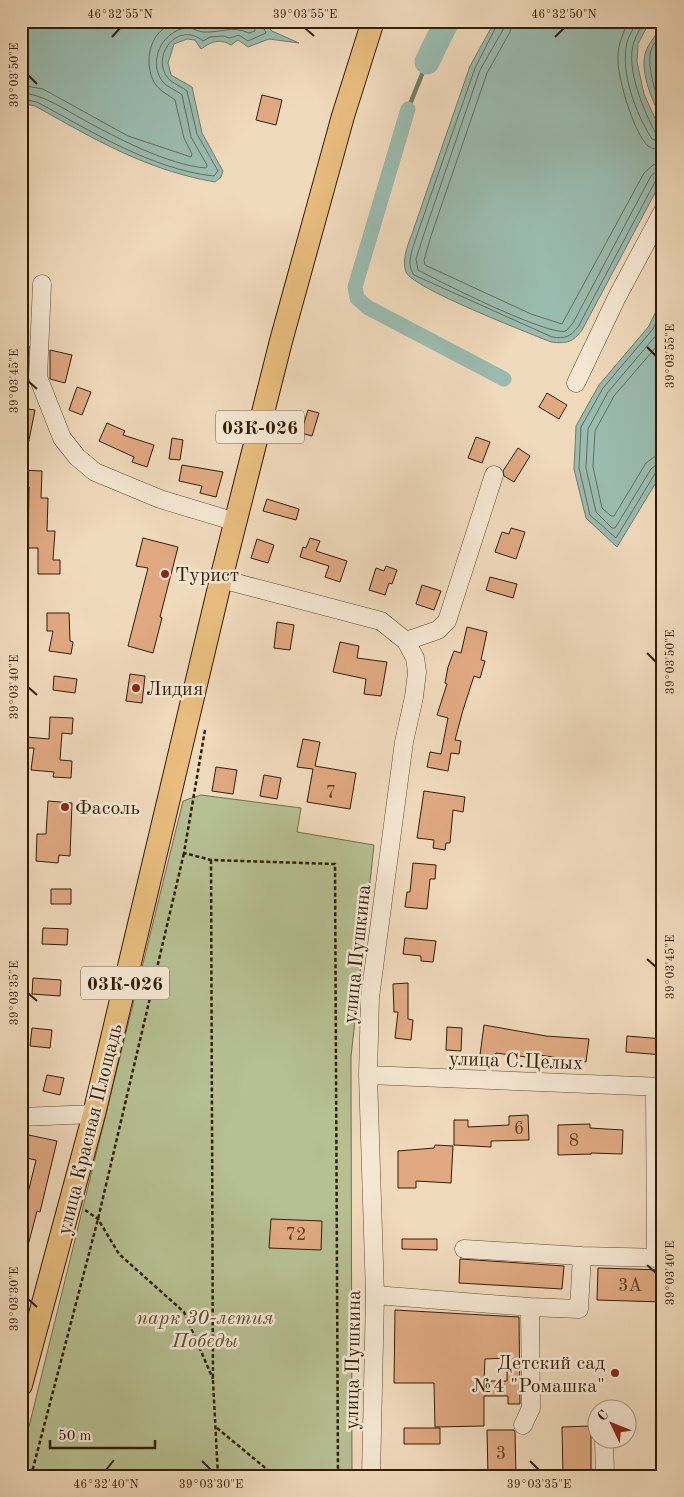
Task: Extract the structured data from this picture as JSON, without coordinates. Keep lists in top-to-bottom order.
{
  "streets": {
    "main road": ["03К-026", "улица Красная Площадь"],
    "street": ["улица Пушкина", "улица С.Целых"]
  },
  "crossings": [
    ["улица Пушкина", "улица С.Целых"]
  ],
  "parks": ["парк 30-летия Победы"],
  "places": [
    "Турист",
    "Лидия",
    "Фасоль",
    "Детский сад №4 \"Ромашка\""
  ],
  "house_numbers": [
    "7",
    "6",
    "8",
    "72",
    "3А",
    "3"
  ],
  "scale_bar": "50 m",
  "north": "top left",
  "coordinates": [
    "46°32'55\"N",
    "39°03'55\"E",
    "46°32'50\"N",
    "39°03'50\"E",
    "39°03'45\"E",
    "39°03'40\"E",
    "39°03'35\"E",
    "39°03'30\"E",
    "46°32'40\"N"
  ]
}
